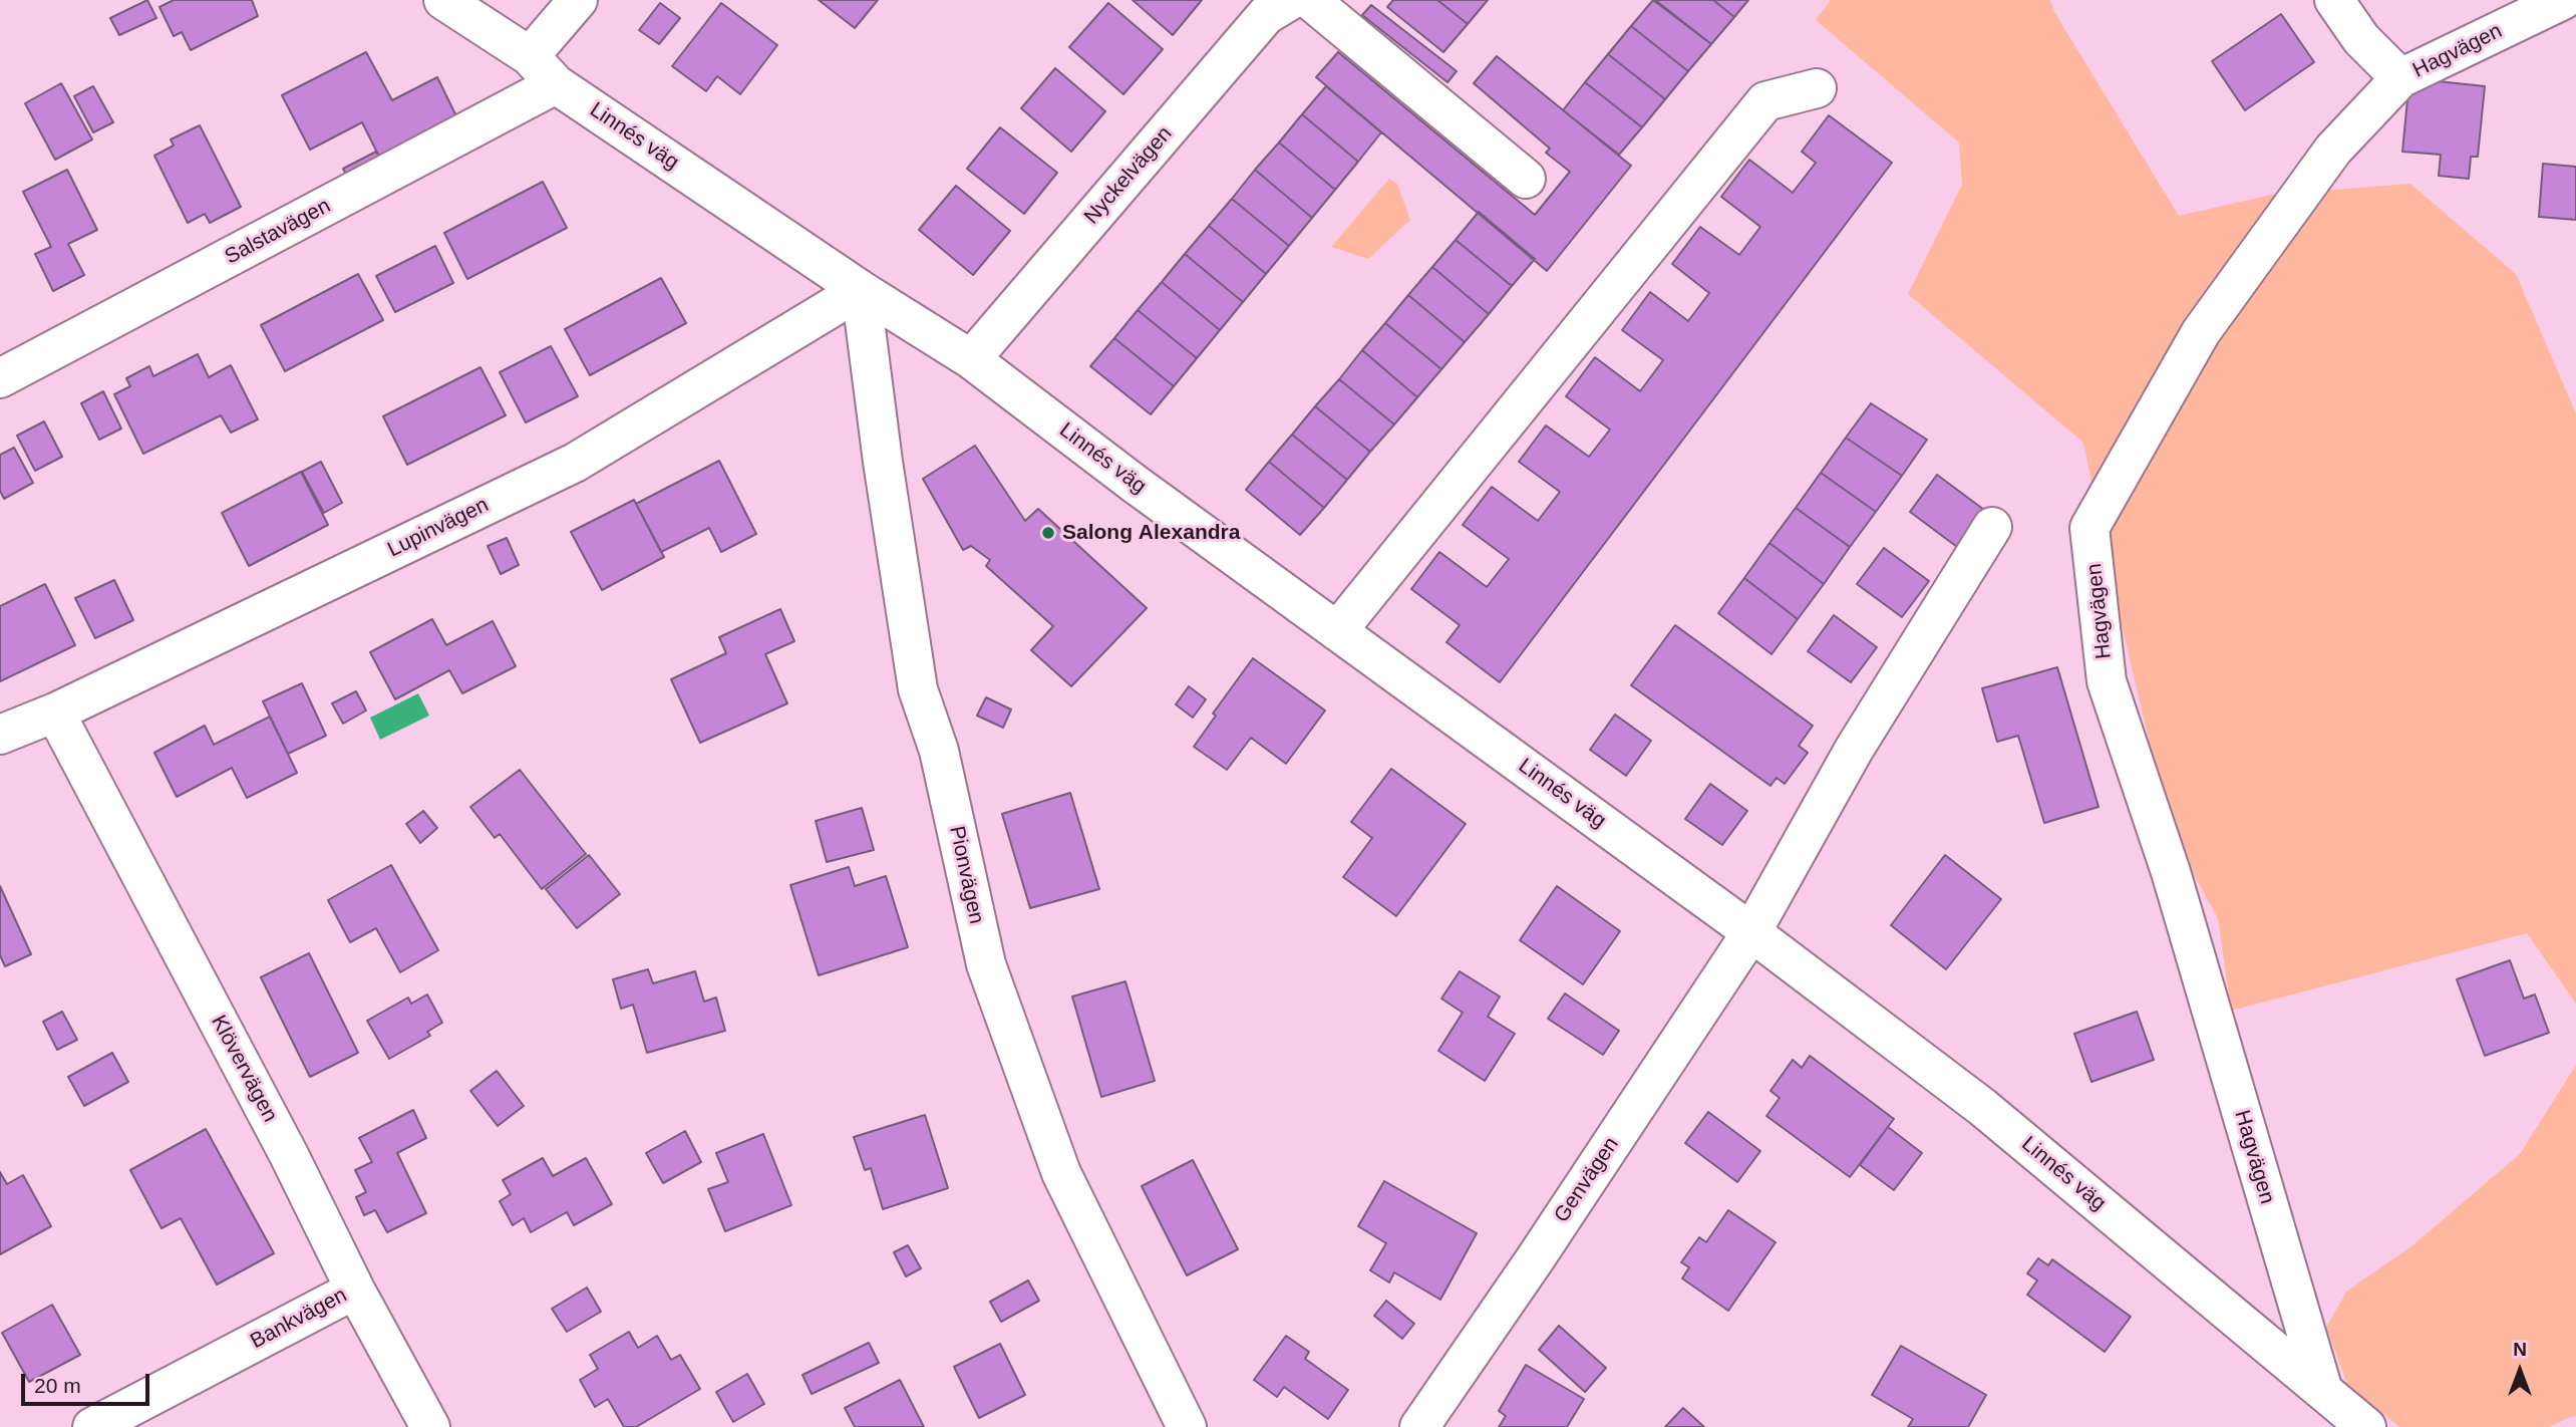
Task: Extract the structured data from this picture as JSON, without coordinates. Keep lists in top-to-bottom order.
{
  "streets": {
    "street": [
      "Hagvägen",
      "Linnés väg",
      "Nyckelvägen",
      "Salstavägen",
      "Lupinvägen",
      "Pionvägen",
      "Klövervägen",
      "Genvägen",
      "Bankvägen"
    ]
  },
  "crossings": [
    ["Hagvägen", "Linnés väg"],
    ["Linnés väg", "Nyckelvägen"],
    ["Linnés väg", "Salstavägen"],
    ["Linnés väg", "Lupinvägen"],
    ["Linnés väg", "Pionvägen"],
    ["Linnés väg", "Genvägen"],
    ["Lupinvägen", "Pionvägen"],
    ["Lupinvägen", "Klövervägen"],
    ["Klövervägen", "Bankvägen"]
  ],
  "places": ["Salong Alexandra"],
  "scale_bar": "20 m",
  "north": "top"
}
